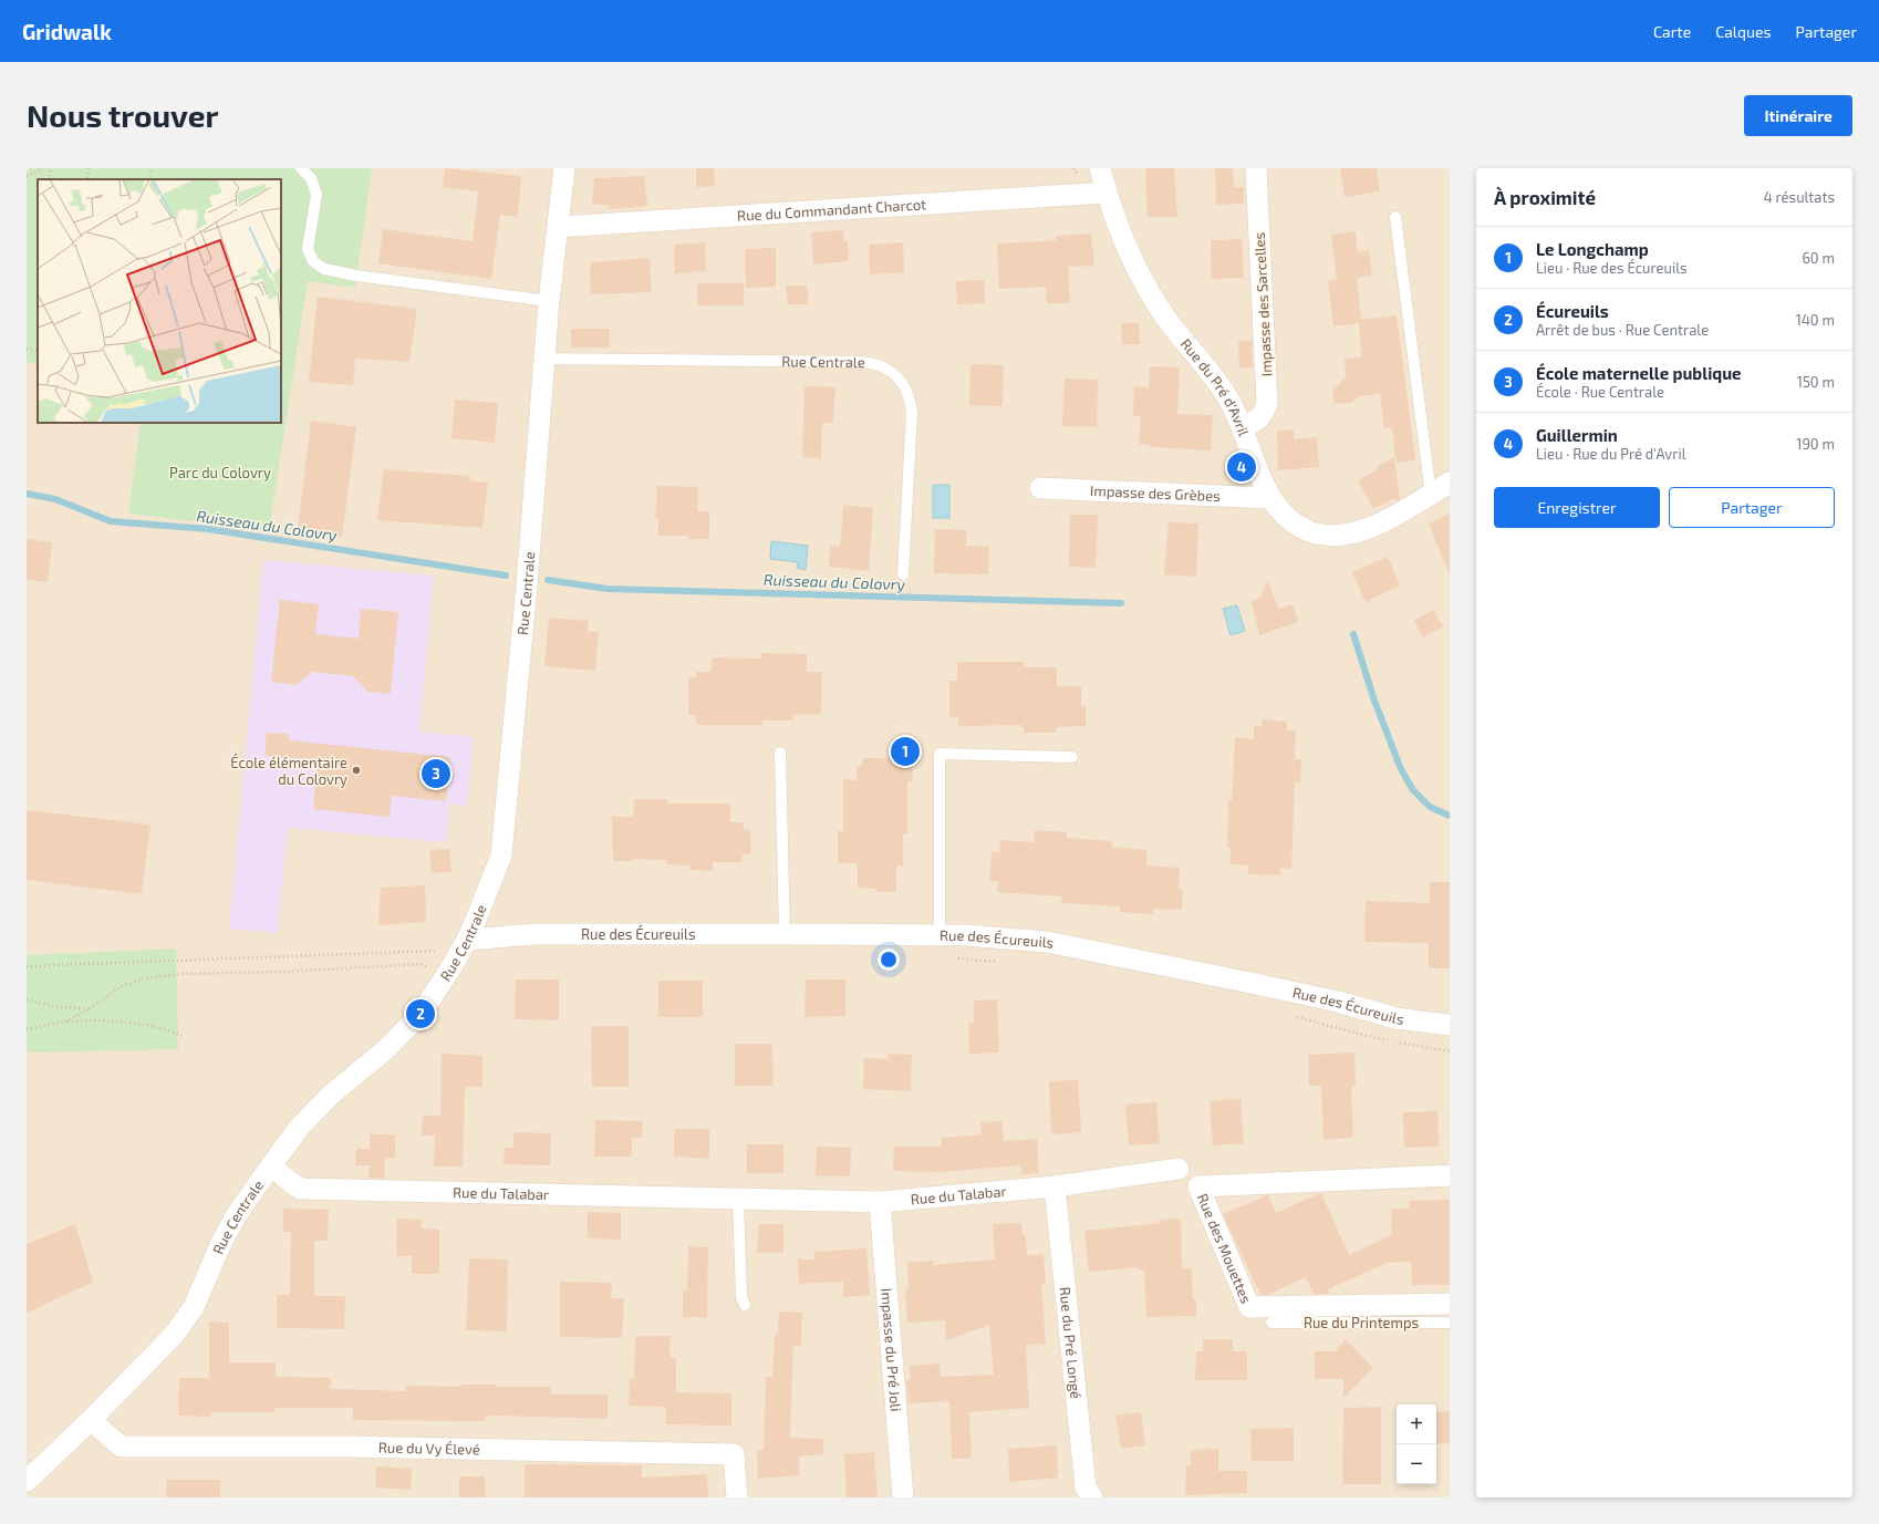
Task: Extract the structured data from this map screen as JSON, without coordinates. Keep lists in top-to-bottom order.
{
  "streets": {
    "street": [
      "Rue du Commandant Charcot",
      "Impasse des Sarcelles",
      "Rue Centrale",
      "Rue du Pré d'Avril",
      "Impasse des Grèbes",
      "Rue des Écureuils",
      "Rue du Talabar",
      "Rue des Mouettes",
      "Rue du Pré Longé",
      "Impasse du Pré Joli",
      "Rue du Vy Élevé"
    ],
    "lane": ["Rue du Printemps"]
  },
  "crossings": [
    ["Rue du Commandant Charcot", "Rue Centrale"],
    ["Rue du Commandant Charcot", "Rue du Pré d'Avril"],
    ["Impasse des Sarcelles", "Rue du Pré d'Avril"],
    ["Rue Centrale", "Rue des Écureuils"],
    ["Rue Centrale", "Rue du Talabar"],
    ["Rue Centrale", "Rue du Vy Élevé"],
    ["Rue du Pré d'Avril", "Impasse des Grèbes"],
    ["Rue du Talabar", "Rue du Pré Longé"],
    ["Rue du Talabar", "Impasse du Pré Joli"]
  ],
  "water": ["Ruisseau du Colovry"],
  "parks": ["Parc du Colovry"],
  "places": ["École élémentaire du Colovry"],
  "page": {
    "header": "Gridwalk",
    "nav": ["Carte", "Calques", "Partager"],
    "buttons": [
      "Itinéraire",
      ["Enregistrer", "Partager"]
    ],
    "title": "Nous trouver",
    "heading": ["À proximité", "4 résultats"],
    "list": [
      {
        "mark": "1",
        "name": "Le Longchamp",
        "note": "Lieu · Rue des Écureuils",
        "value": "60 m"
      },
      {
        "mark": "2",
        "name": "Écureuils",
        "note": "Arrêt de bus · Rue Centrale",
        "value": "140 m"
      },
      {
        "mark": "3",
        "name": "École maternelle publique",
        "note": "École · Rue Centrale",
        "value": "150 m"
      },
      {
        "mark": "4",
        "name": "Guillermin",
        "note": "Lieu · Rue du Pré d'Avril",
        "value": "190 m"
      }
    ],
    "pins": [
      "4",
      "1",
      "3",
      "2"
    ],
    "map_buttons": ["+", "−"]
  }
}
